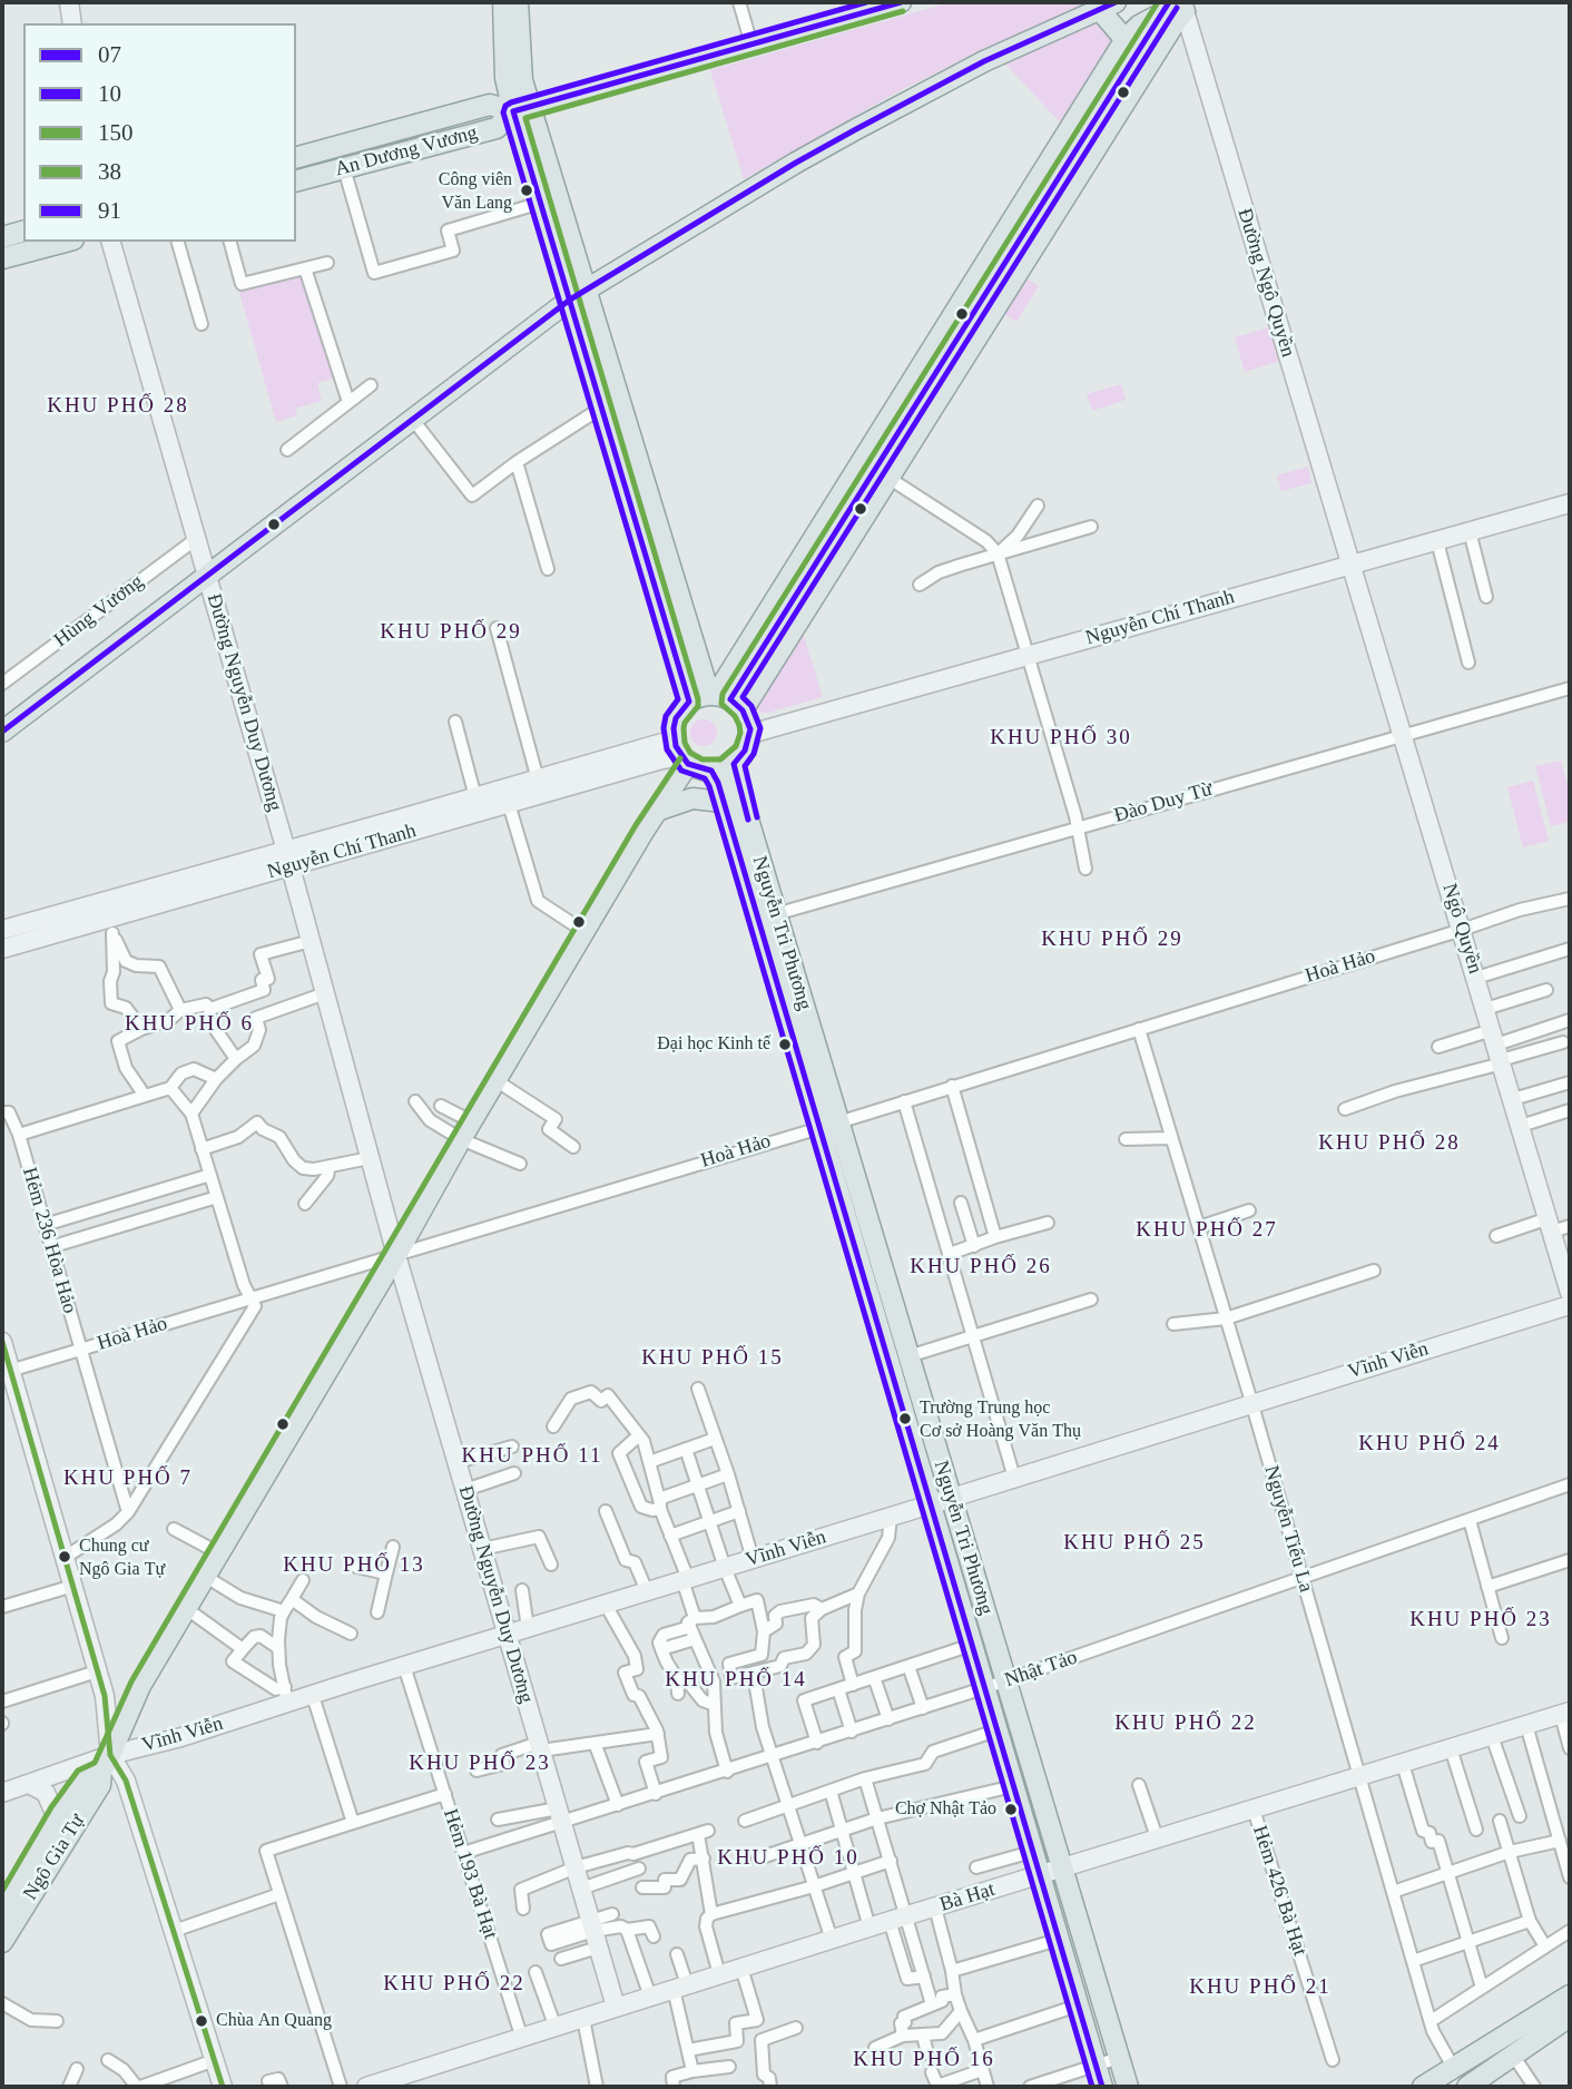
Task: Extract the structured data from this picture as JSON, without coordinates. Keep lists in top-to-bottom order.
{
  "streets": {
    "main road": [
      "An Dương Vương",
      "Hùng Vương",
      "Nguyễn Tri Phương",
      "Ngô Gia Tự"
    ],
    "street": [
      "Đường Ngô Quyền",
      "Nguyễn Chí Thanh",
      "Đường Nguyễn Duy Dương",
      "Đào Duy Từ",
      "Ngô Quyền",
      "Hoà Hảo",
      "Hẻm 236 Hòa Hảo",
      "Vĩnh Viễn",
      "Nguyễn Tiểu La",
      "Nhật Tảo",
      "Hẻm 193 Bà Hạt",
      "Hẻm 426 Bà Hạt",
      "Bà Hạt"
    ]
  },
  "crossings": [
    ["Đường Ngô Quyền", "Nguyễn Chí Thanh"],
    ["Đường Ngô Quyền", "Ngô Quyền"],
    ["Hùng Vương", "Đường Nguyễn Duy Dương"],
    ["Nguyễn Chí Thanh", "Đường Nguyễn Duy Dương"],
    ["Nguyễn Chí Thanh", "Ngô Quyền"],
    ["Nguyễn Chí Thanh", "Nguyễn Tri Phương"],
    ["Nguyễn Chí Thanh", "Ngô Gia Tự"],
    ["Đường Nguyễn Duy Dương", "Hoà Hảo"],
    ["Đường Nguyễn Duy Dương", "Vĩnh Viễn"],
    ["Đường Nguyễn Duy Dương", "Nhật Tảo"],
    ["Đường Nguyễn Duy Dương", "Ngô Gia Tự"],
    ["Đường Nguyễn Duy Dương", "Bà Hạt"],
    ["Đào Duy Từ", "Ngô Quyền"],
    ["Đào Duy Từ", "Nguyễn Tri Phương"],
    ["Ngô Quyền", "Hoà Hảo"],
    ["Nguyễn Tri Phương", "Hoà Hảo"],
    ["Nguyễn Tri Phương", "Vĩnh Viễn"],
    ["Nguyễn Tri Phương", "Nhật Tảo"],
    ["Nguyễn Tri Phương", "Ngô Gia Tự"],
    ["Nguyễn Tri Phương", "Bà Hạt"],
    ["Hoà Hảo", "Hẻm 236 Hòa Hảo"],
    ["Hoà Hảo", "Nguyễn Tiểu La"],
    ["Hoà Hảo", "Ngô Gia Tự"],
    ["Vĩnh Viễn", "Nguyễn Tiểu La"],
    ["Vĩnh Viễn", "Ngô Gia Tự"],
    ["Vĩnh Viễn", "Hẻm 193 Bà Hạt"],
    ["Nguyễn Tiểu La", "Nhật Tảo"],
    ["Nguyễn Tiểu La", "Bà Hạt"],
    ["Nhật Tảo", "Hẻm 193 Bà Hạt"],
    ["Hẻm 193 Bà Hạt", "Bà Hạt"],
    ["Hẻm 426 Bà Hạt", "Bà Hạt"]
  ],
  "districts": [
    "KHU PHỐ 28",
    "KHU PHỐ 29",
    "KHU PHỐ 30",
    "KHU PHỐ 29",
    "KHU PHỐ 6",
    "KHU PHỐ 28",
    "KHU PHỐ 27",
    "KHU PHỐ 26",
    "KHU PHỐ 15",
    "KHU PHỐ 24",
    "KHU PHỐ 11",
    "KHU PHỐ 7",
    "KHU PHỐ 25",
    "KHU PHỐ 13",
    "KHU PHỐ 23",
    "KHU PHỐ 14",
    "KHU PHỐ 22",
    "KHU PHỐ 23",
    "KHU PHỐ 10",
    "KHU PHỐ 22",
    "KHU PHỐ 21",
    "KHU PHỐ 16"
  ],
  "places": [
    "Công viên Văn Lang",
    "Đại học Kinh tế",
    "Trường Trung học Cơ sở Hoàng Văn Thụ",
    "Chung cư Ngô Gia Tự",
    "Chợ Nhật Tảo",
    "Chùa An Quang"
  ],
  "lines": [
    "transit line 07",
    "transit line 10",
    "transit line 150",
    "transit line 91",
    "transit line 38"
  ],
  "legend": [
    "07",
    "10",
    "150",
    "38",
    "91"
  ]
}
